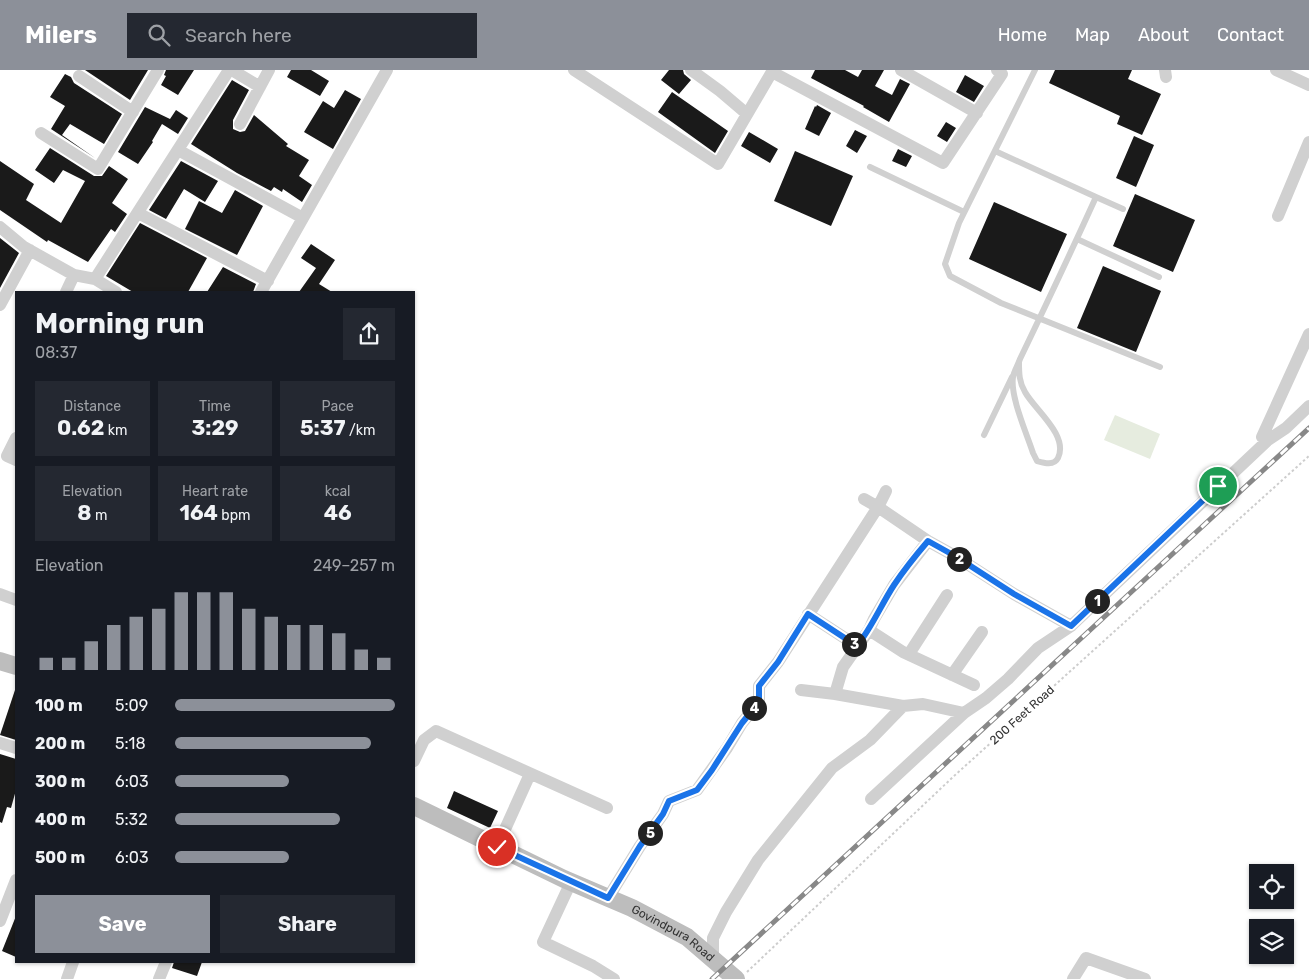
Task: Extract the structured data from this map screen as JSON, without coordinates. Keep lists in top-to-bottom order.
{
  "streets": {
    "street": ["Govindpura Road"],
    "path": ["200 Feet Road"]
  },
  "crossings": [
    ["200 Feet Road", "Govindpura Road"]
  ],
  "page": {
    "header": "Milers",
    "search": "Search here",
    "nav": [
      "Home",
      "Map",
      "About",
      "Contact"
    ],
    "heading": ["Morning run", "08:37"],
    "stats": [
      ["Distance", "0.62 km"],
      ["Time", "3:29"],
      ["Pace", "5:37 /km"],
      ["Elevation", "8 m"],
      ["Heart rate", "164 bpm"],
      ["kcal", "46"]
    ],
    "chart": ["Elevation", "249–257 m"],
    "pins": [
      "2",
      "1",
      "3",
      "4",
      "5"
    ],
    "list": [
      {
        "name": "100 m",
        "note": "5:09"
      },
      {
        "name": "200 m",
        "note": "5:18"
      },
      {
        "name": "300 m",
        "note": "6:03"
      },
      {
        "name": "400 m",
        "note": "5:32"
      },
      {
        "name": "500 m",
        "note": "6:03"
      }
    ],
    "buttons": ["Save", "Share"]
  }
}
